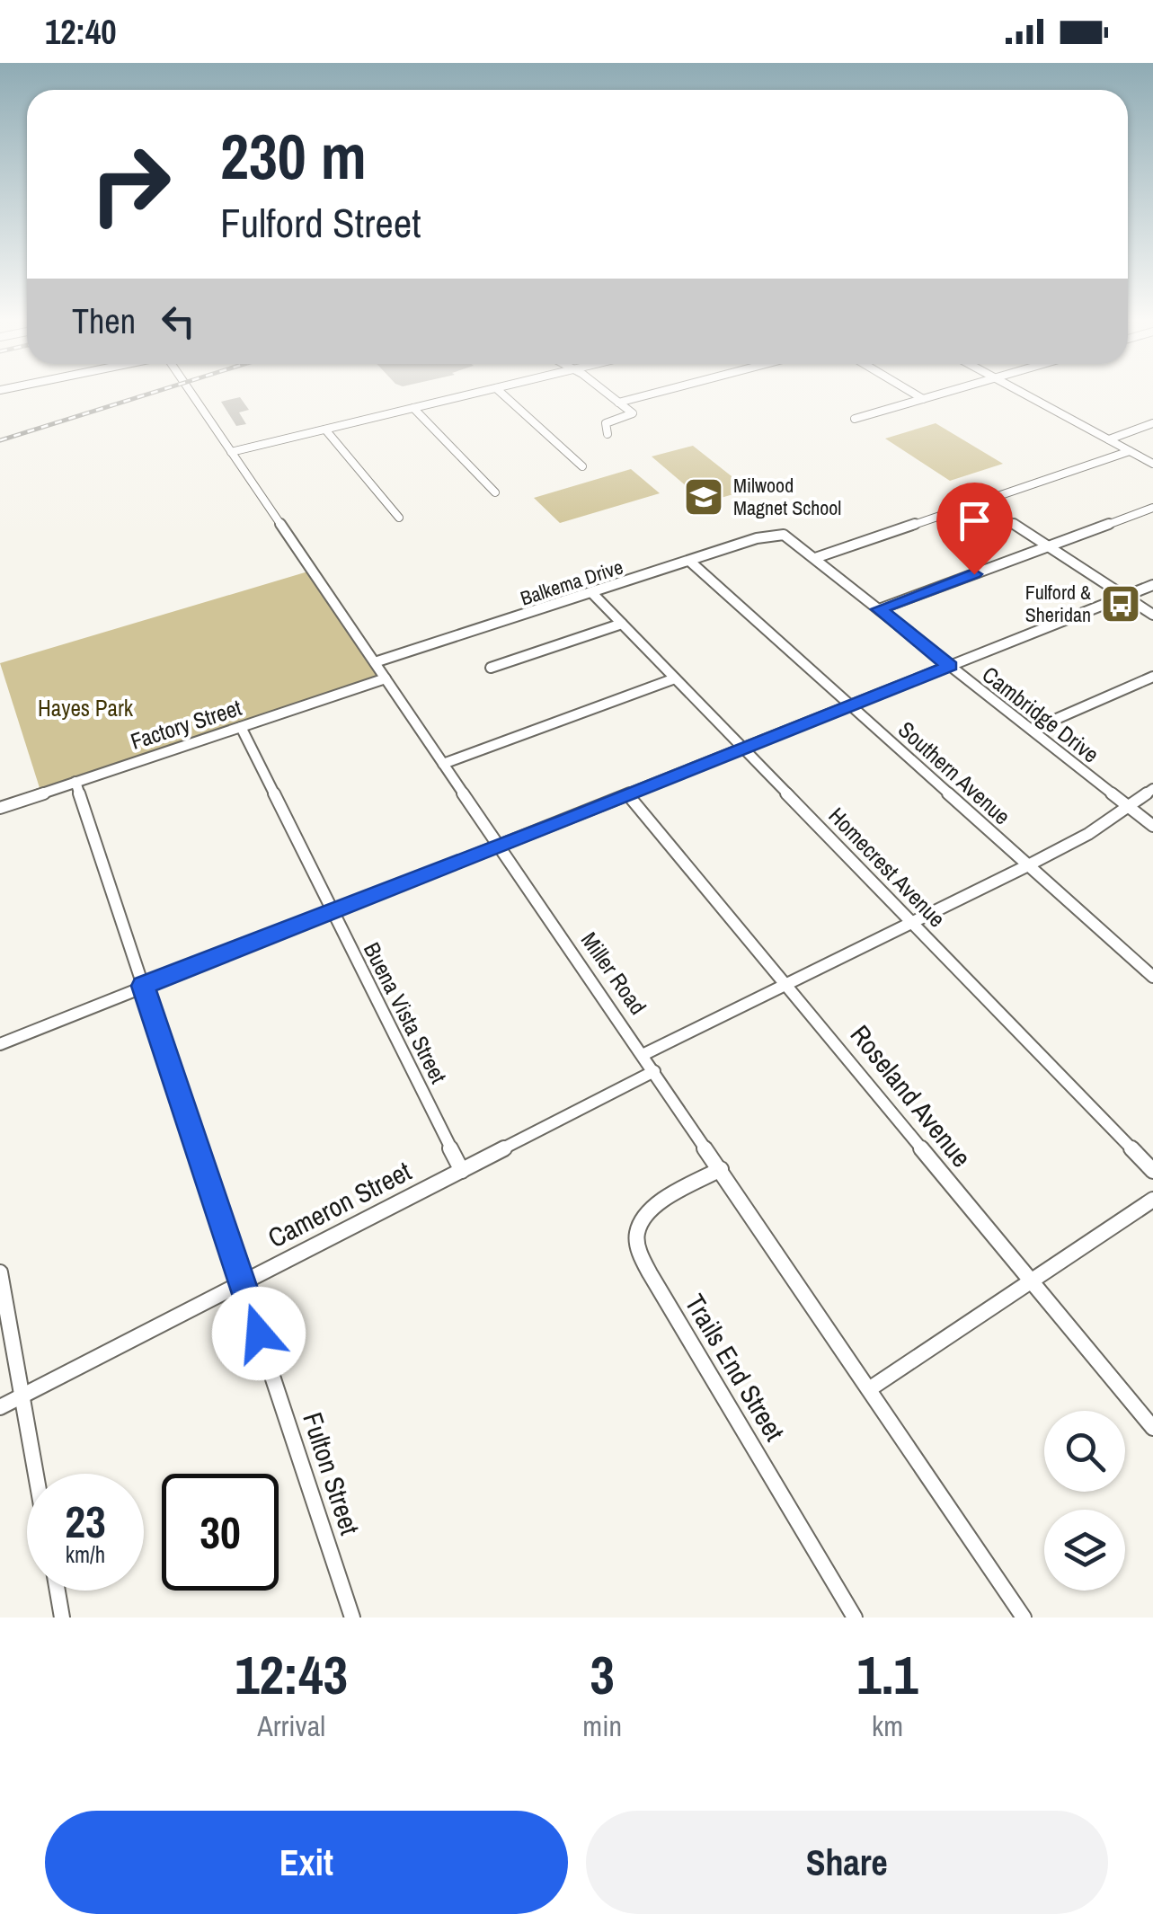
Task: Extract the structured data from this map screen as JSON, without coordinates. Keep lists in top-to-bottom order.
{
  "streets": {
    "street": [
      "Balkema Drive",
      "Cambridge Drive",
      "Factory Street",
      "Southern Avenue",
      "Homecrest Avenue",
      "Miller Road",
      "Buena Vista Street",
      "Roseland Avenue",
      "Cameron Street",
      "Trails End Street",
      "Fulton Street"
    ]
  },
  "crossings": [
    ["Balkema Drive", "Cambridge Drive"],
    ["Balkema Drive", "Southern Avenue"],
    ["Balkema Drive", "Homecrest Avenue"],
    ["Balkema Drive", "Miller Road"],
    ["Factory Street", "Miller Road"],
    ["Factory Street", "Buena Vista Street"],
    ["Factory Street", "Fulton Street"],
    ["Miller Road", "Cameron Street"],
    ["Miller Road", "Trails End Street"],
    ["Buena Vista Street", "Cameron Street"],
    ["Cameron Street", "Fulton Street"]
  ],
  "parks": ["Hayes Park"],
  "places": {
    "school or university": ["Milwood Magnet School"],
    "bus stop": ["Fulford & Sheridan"]
  },
  "page": {
    "status": "12:40",
    "turn": ["230 m", "Fulford Street"],
    "then": "Then",
    "speed": "23 km/h",
    "limit": "30",
    "eta": [
      "12:43",
      "Arrival",
      "3",
      "min",
      "1.1",
      "km"
    ],
    "buttons": ["Exit", "Share"]
  }
}
